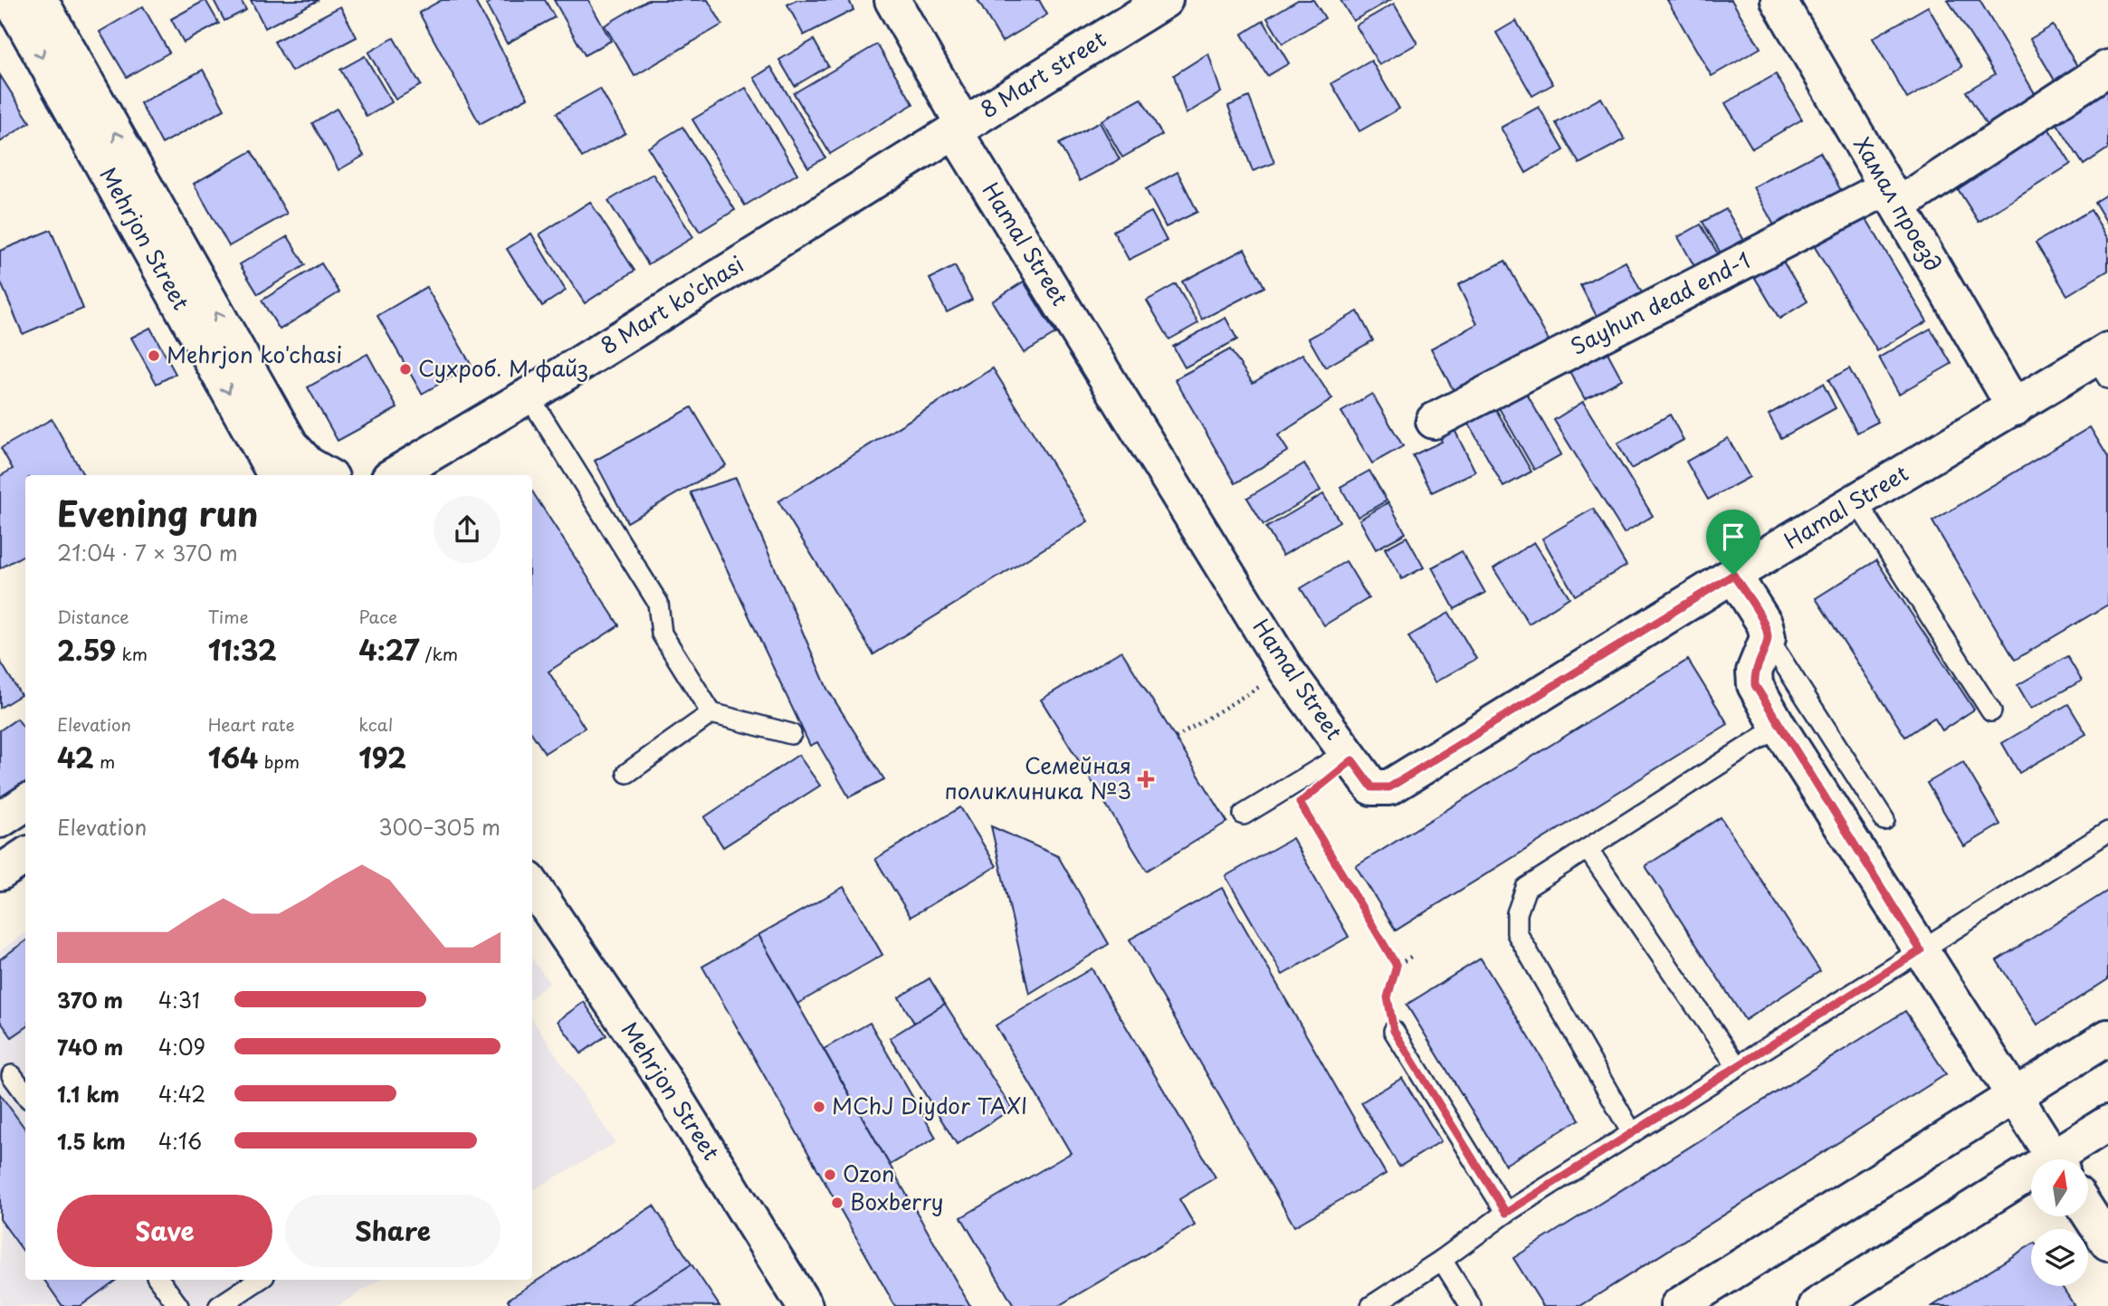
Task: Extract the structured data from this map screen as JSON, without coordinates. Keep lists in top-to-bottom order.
{
  "streets": {
    "street": [
      "8 Mart street",
      "Хамал проезд",
      "Mehrjon Street",
      "Hamal Street",
      "Sayhun dead end-1",
      "8 Mart ko'chasi"
    ]
  },
  "crossings": [
    ["8 Mart street", "Hamal Street"],
    ["8 Mart street", "8 Mart ko'chasi"],
    ["Хамал проезд", "Hamal Street"],
    ["Хамал проезд", "Sayhun dead end-1"],
    ["Hamal Street", "8 Mart ko'chasi"]
  ],
  "places": {
    "other": [
      "Mehrjon ko'chasi",
      "Сухроб. М файз",
      "MChJ Diydor TAXI",
      "Ozon",
      "Boxberry"
    ],
    "health": ["Семейная поликлиника №3"]
  },
  "north": "top",
  "page": {
    "heading": ["Evening run", "21:04 · 7 × 370 m"],
    "stats": [
      ["Distance", "2.59 km"],
      ["Time", "11:32"],
      ["Pace", "4:27 /km"],
      ["Elevation", "42 m"],
      ["Heart rate", "164 bpm"],
      ["kcal", "192"]
    ],
    "chart": ["Elevation", "300–305 m"],
    "list": [
      {
        "name": "370 m",
        "note": "4:31"
      },
      {
        "name": "740 m",
        "note": "4:09"
      },
      {
        "name": "1.1 km",
        "note": "4:42"
      },
      {
        "name": "1.5 km",
        "note": "4:16"
      }
    ],
    "buttons": ["Save", "Share"]
  }
}
